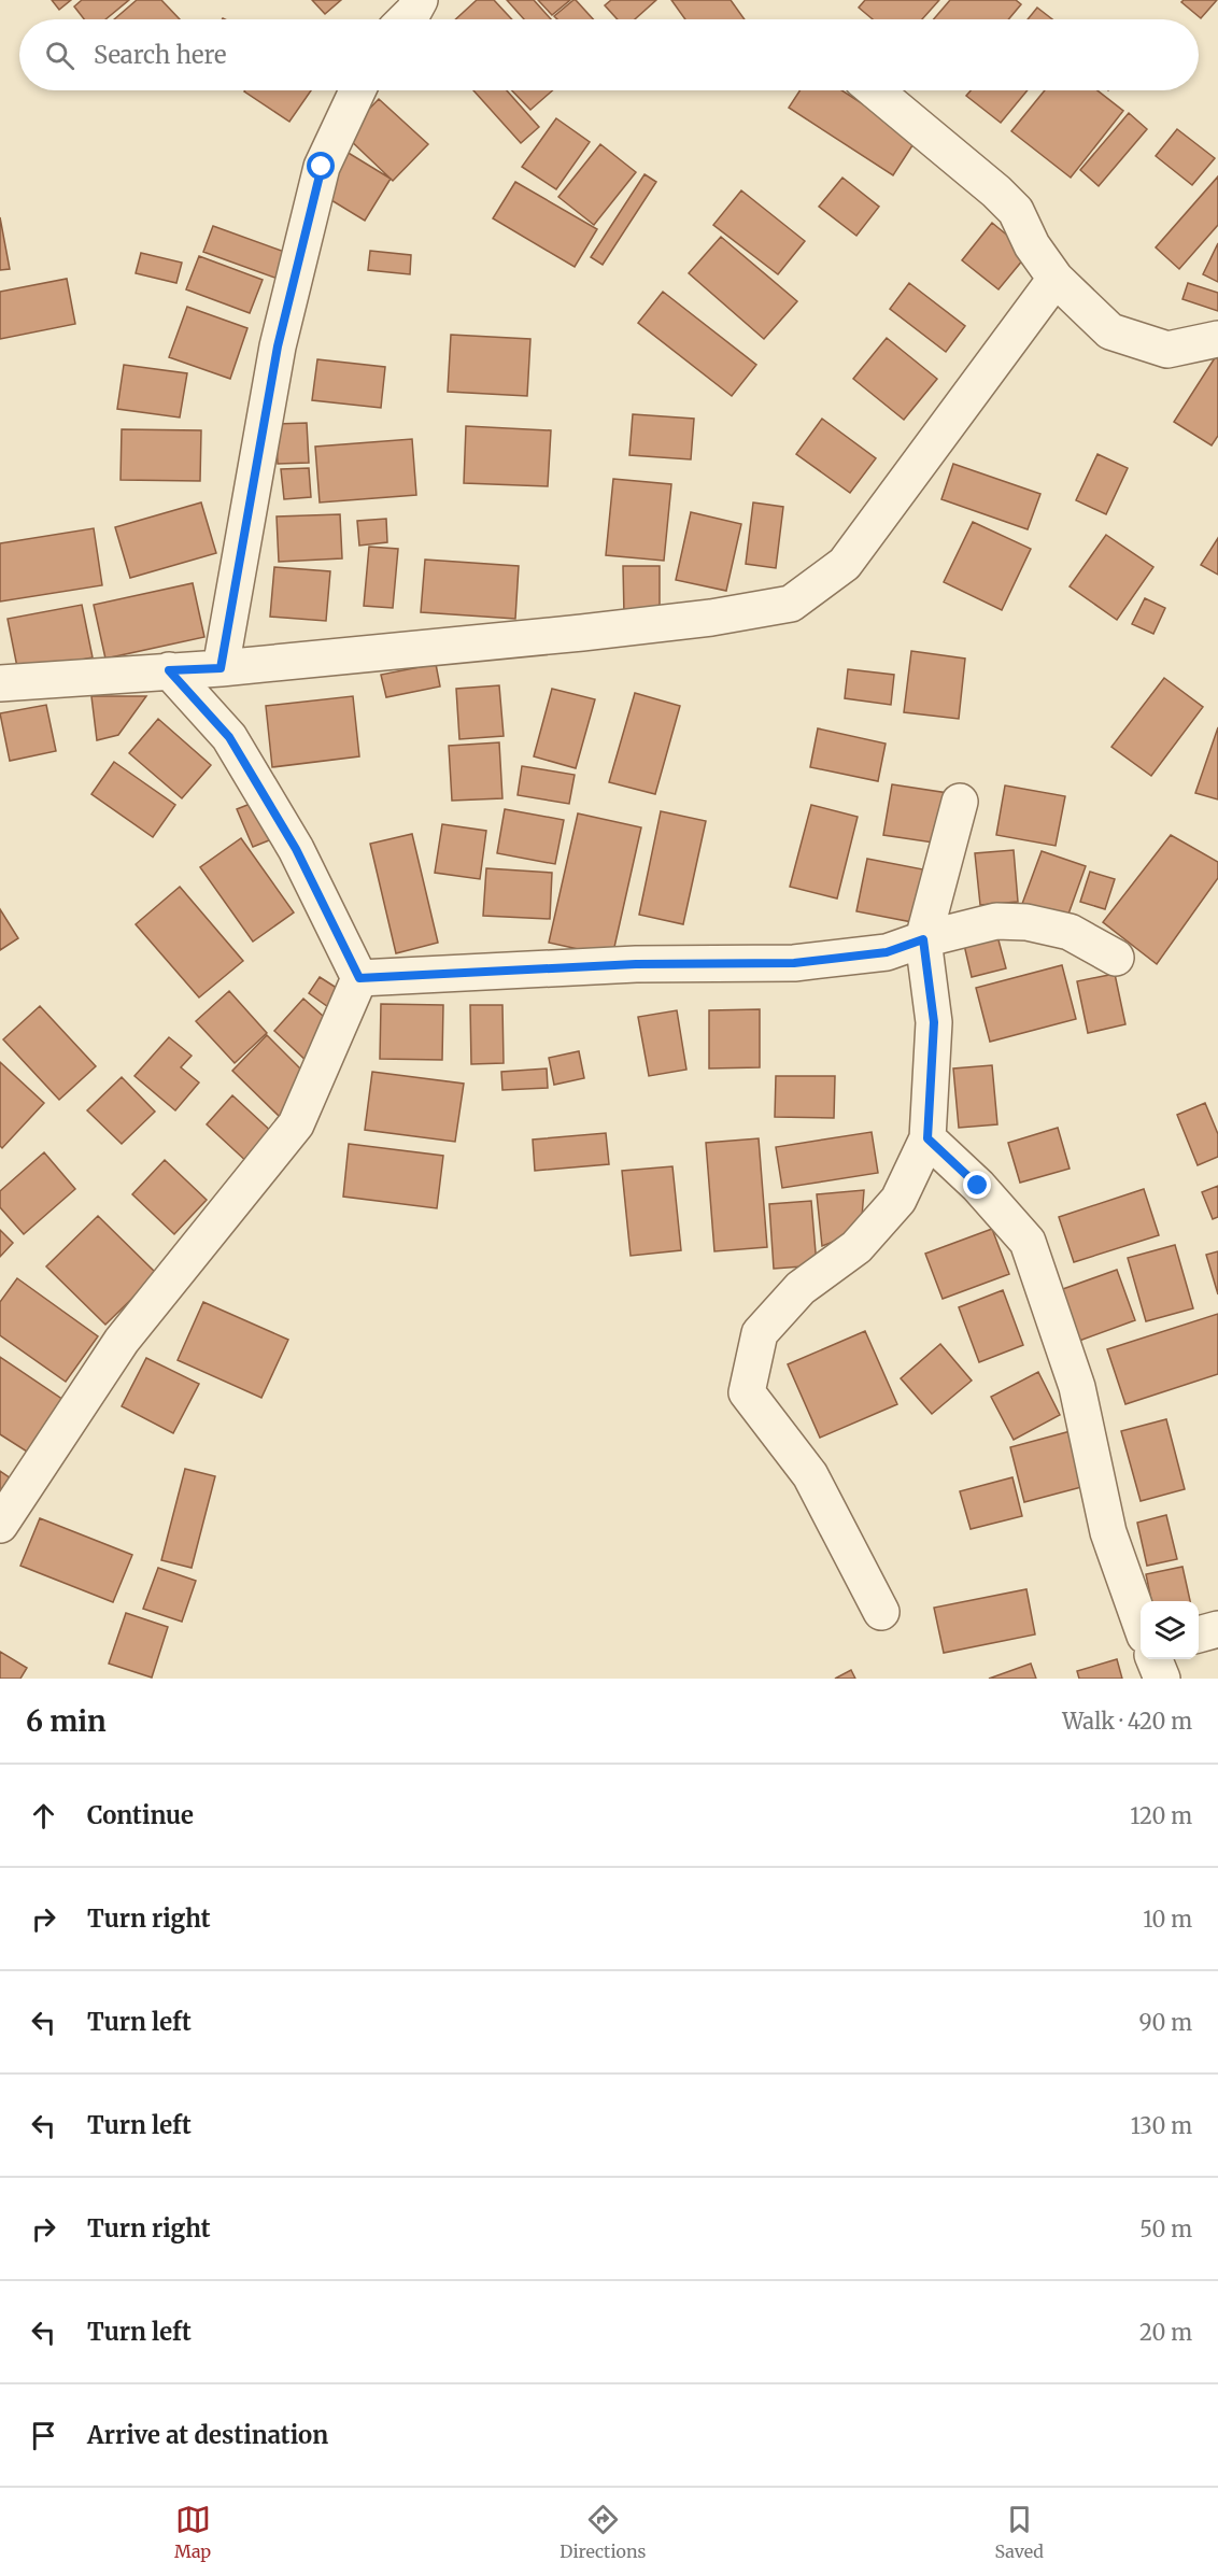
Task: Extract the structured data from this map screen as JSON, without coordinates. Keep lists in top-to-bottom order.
{
  "page": {
    "search": "Search here",
    "heading": ["6 min", "Walk · 420 m"],
    "list": [
      ["Continue", "120 m"],
      ["Turn right", "10 m"],
      ["Turn left", "90 m"],
      ["Turn left", "130 m"],
      ["Turn right", "50 m"],
      ["Turn left", "20 m"],
      "Arrive at destination"
    ],
    "nav": ["Map", "Directions", "Saved"]
  }
}
